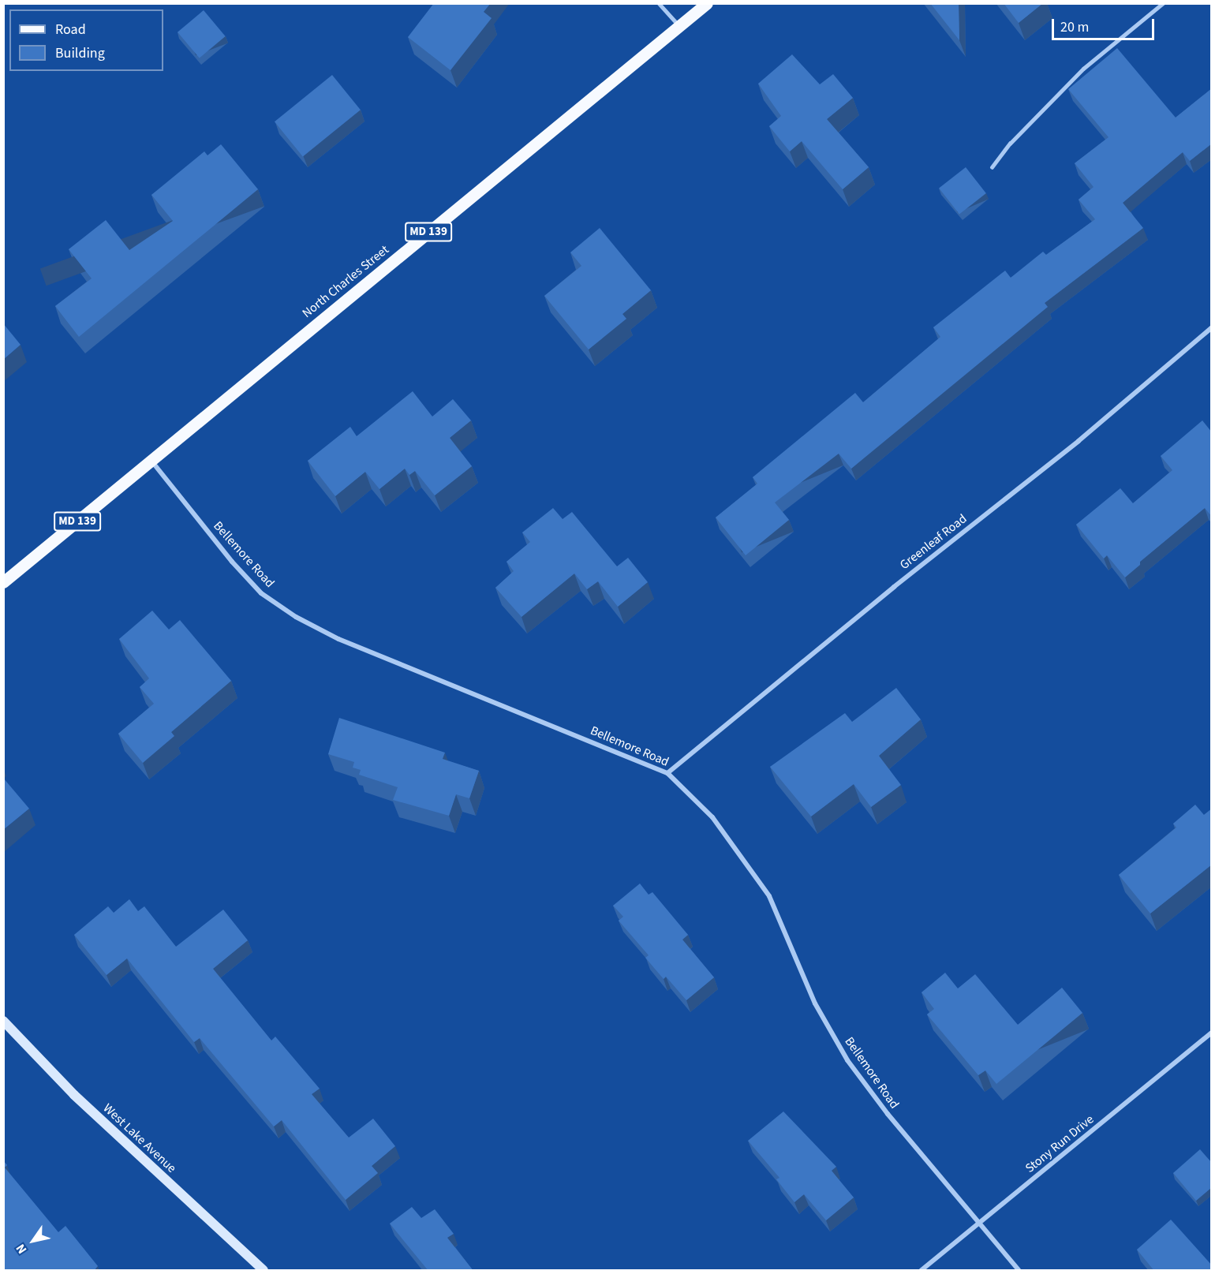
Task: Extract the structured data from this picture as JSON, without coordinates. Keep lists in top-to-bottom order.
{
  "streets": {
    "main road": ["MD 139", "North Charles Street"],
    "street": [
      "Greenleaf Road",
      "Bellemore Road",
      "West Lake Avenue",
      "Stony Run Drive"
    ]
  },
  "crossings": [
    ["North Charles Street", "Bellemore Road"],
    ["Greenleaf Road", "Bellemore Road"],
    ["Bellemore Road", "Stony Run Drive"]
  ],
  "legend": ["Road", "Building"],
  "scale_bar": "20 m",
  "north": "bottom left"
}
